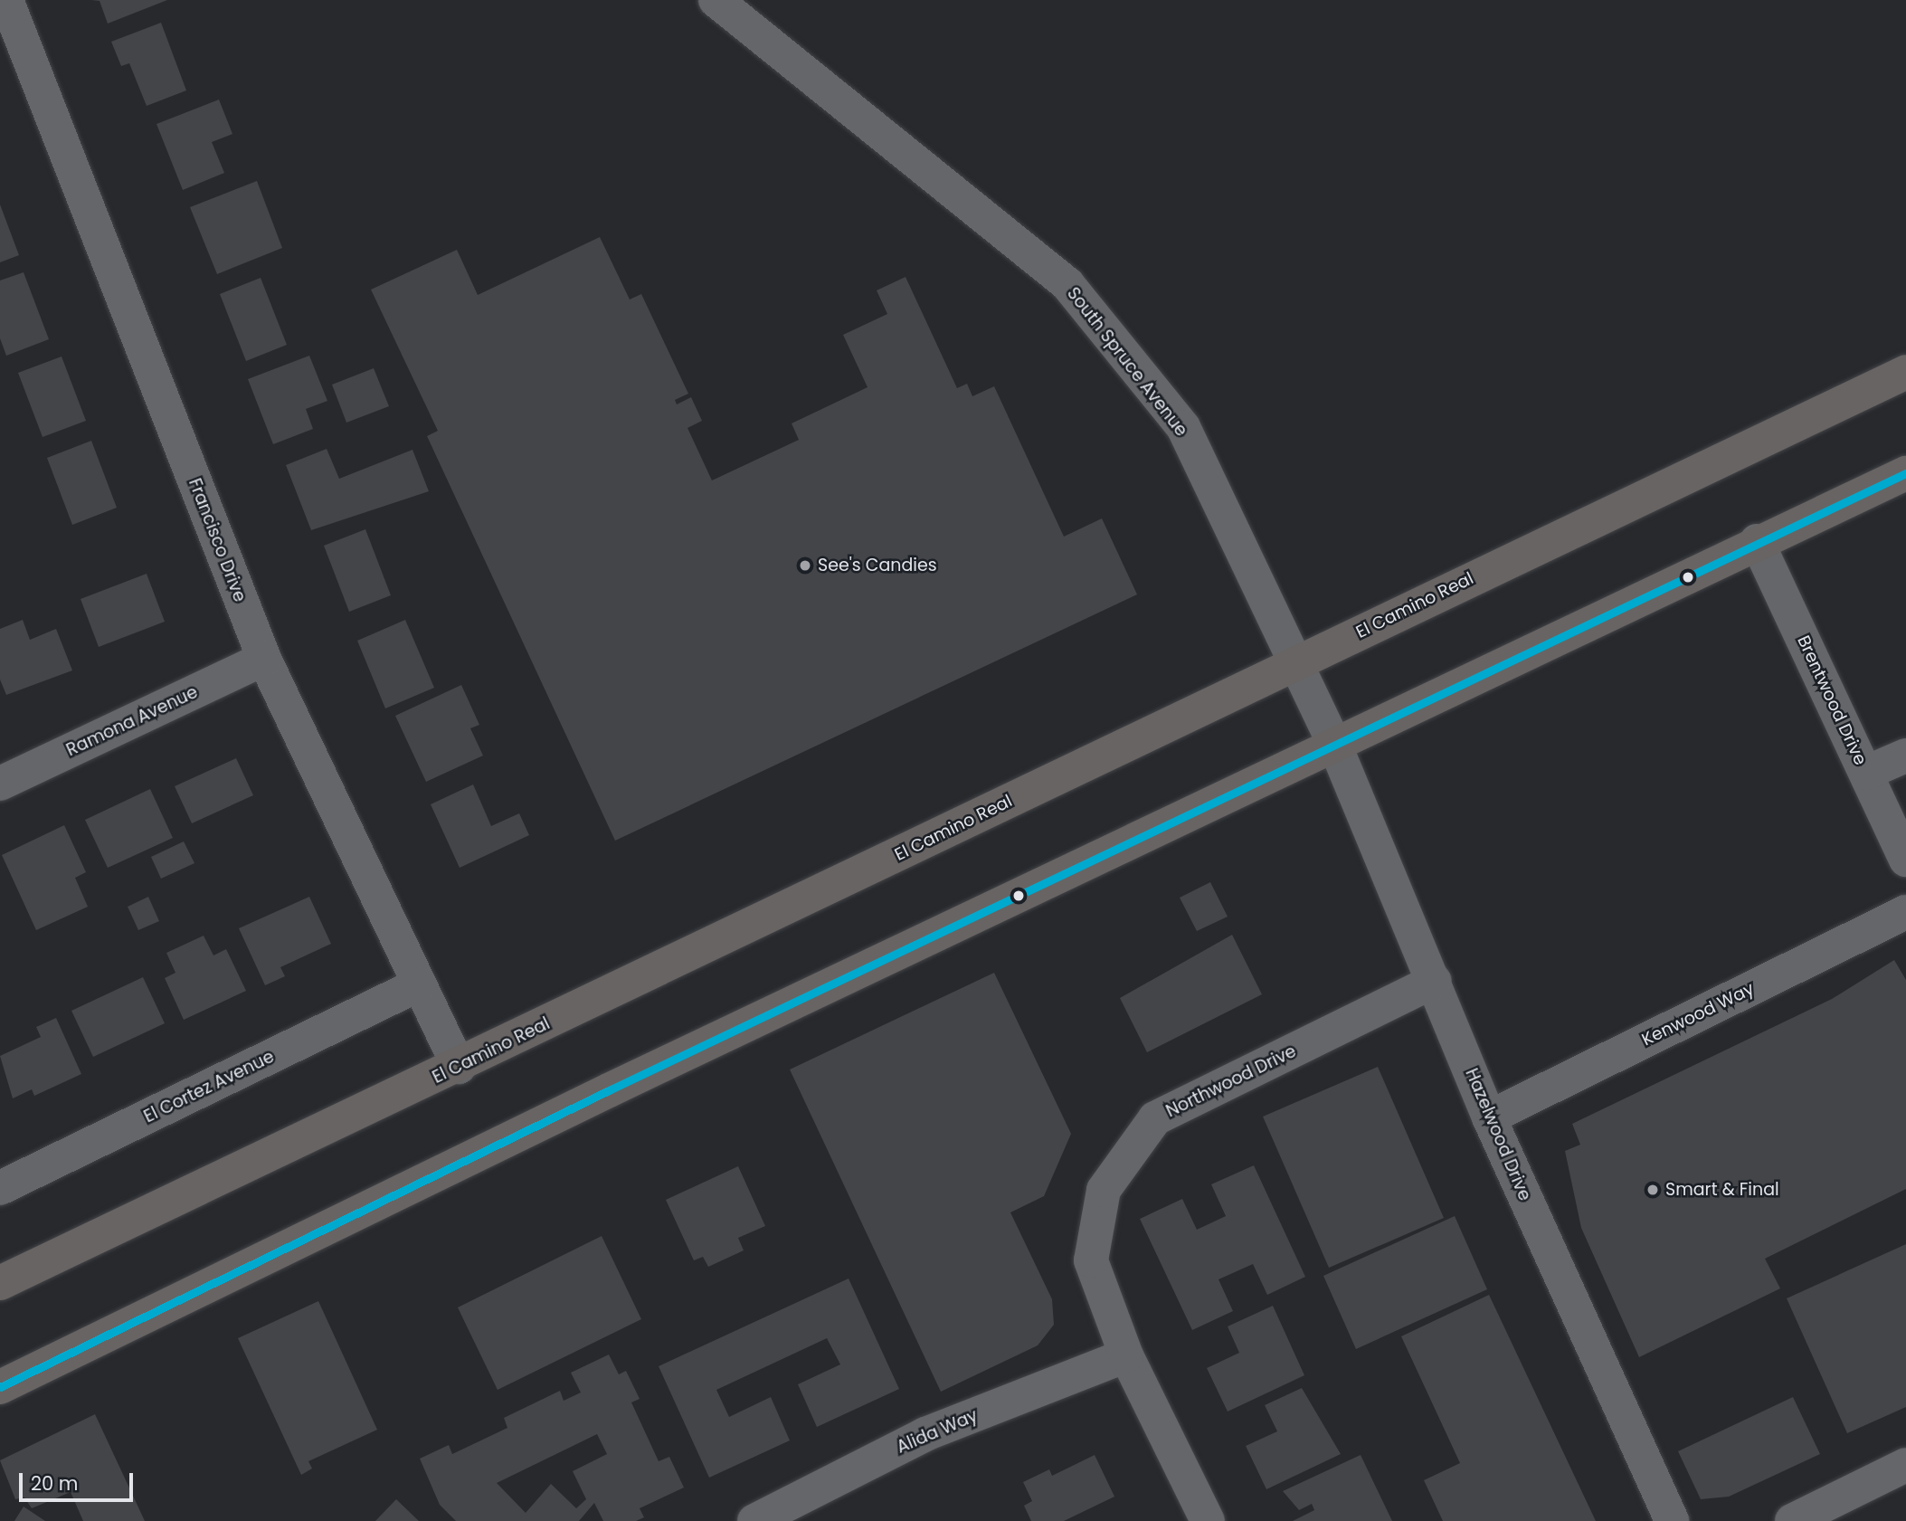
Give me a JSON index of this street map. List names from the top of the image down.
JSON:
{
  "streets": {
    "main road": ["El Camino Real"],
    "street": [
      "South Spruce Avenue",
      "Francisco Drive",
      "Brentwood Drive",
      "Ramona Avenue",
      "Kenwood Way",
      "Northwood Drive",
      "El Cortez Avenue",
      "Hazelwood Drive",
      "Alida Way"
    ]
  },
  "crossings": [
    ["South Spruce Avenue", "El Camino Real"],
    ["South Spruce Avenue", "Hazelwood Drive"],
    ["Francisco Drive", "El Camino Real"],
    ["Francisco Drive", "Ramona Avenue"],
    ["Francisco Drive", "El Cortez Avenue"],
    ["Kenwood Way", "Hazelwood Drive"],
    ["Northwood Drive", "Hazelwood Drive"],
    ["Northwood Drive", "Alida Way"]
  ],
  "places": ["See's Candies", "Smart & Final"],
  "scale_bar": "20 m"
}
